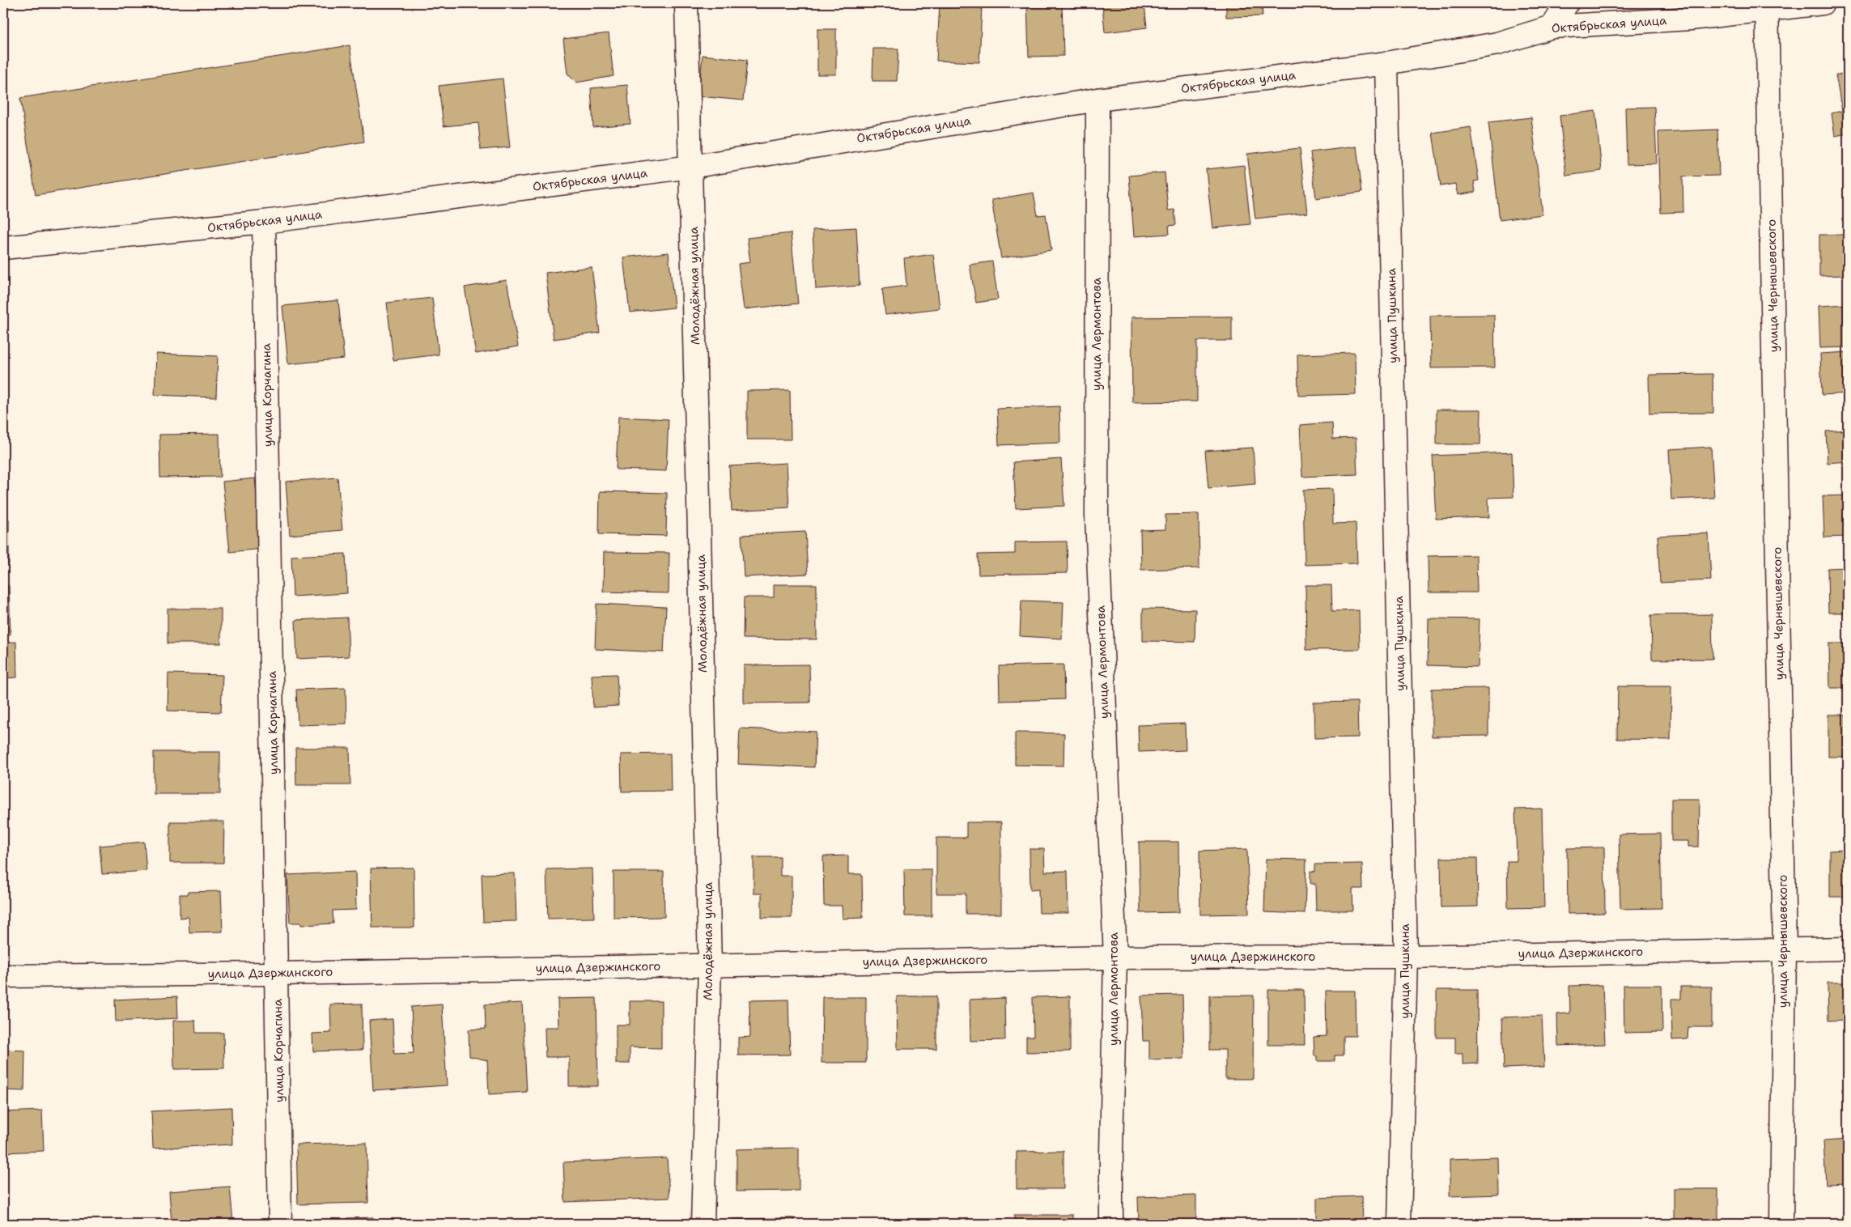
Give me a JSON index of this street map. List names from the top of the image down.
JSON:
{
  "streets": {
    "street": [
      "Октябрьская улица",
      "Молодёжная улица",
      "улица Чернышевского",
      "улица Пушкина",
      "улица Лермонтова",
      "улица Корчагина",
      "улица Дзержинского"
    ]
  },
  "crossings": [
    ["Октябрьская улица", "Молодёжная улица"],
    ["Октябрьская улица", "улица Чернышевского"],
    ["Октябрьская улица", "улица Пушкина"],
    ["Октябрьская улица", "улица Лермонтова"],
    ["Октябрьская улица", "улица Корчагина"],
    ["Молодёжная улица", "улица Дзержинского"],
    ["улица Чернышевского", "улица Дзержинского"],
    ["улица Пушкина", "улица Дзержинского"],
    ["улица Лермонтова", "улица Дзержинского"],
    ["улица Корчагина", "улица Дзержинского"]
  ]
}
